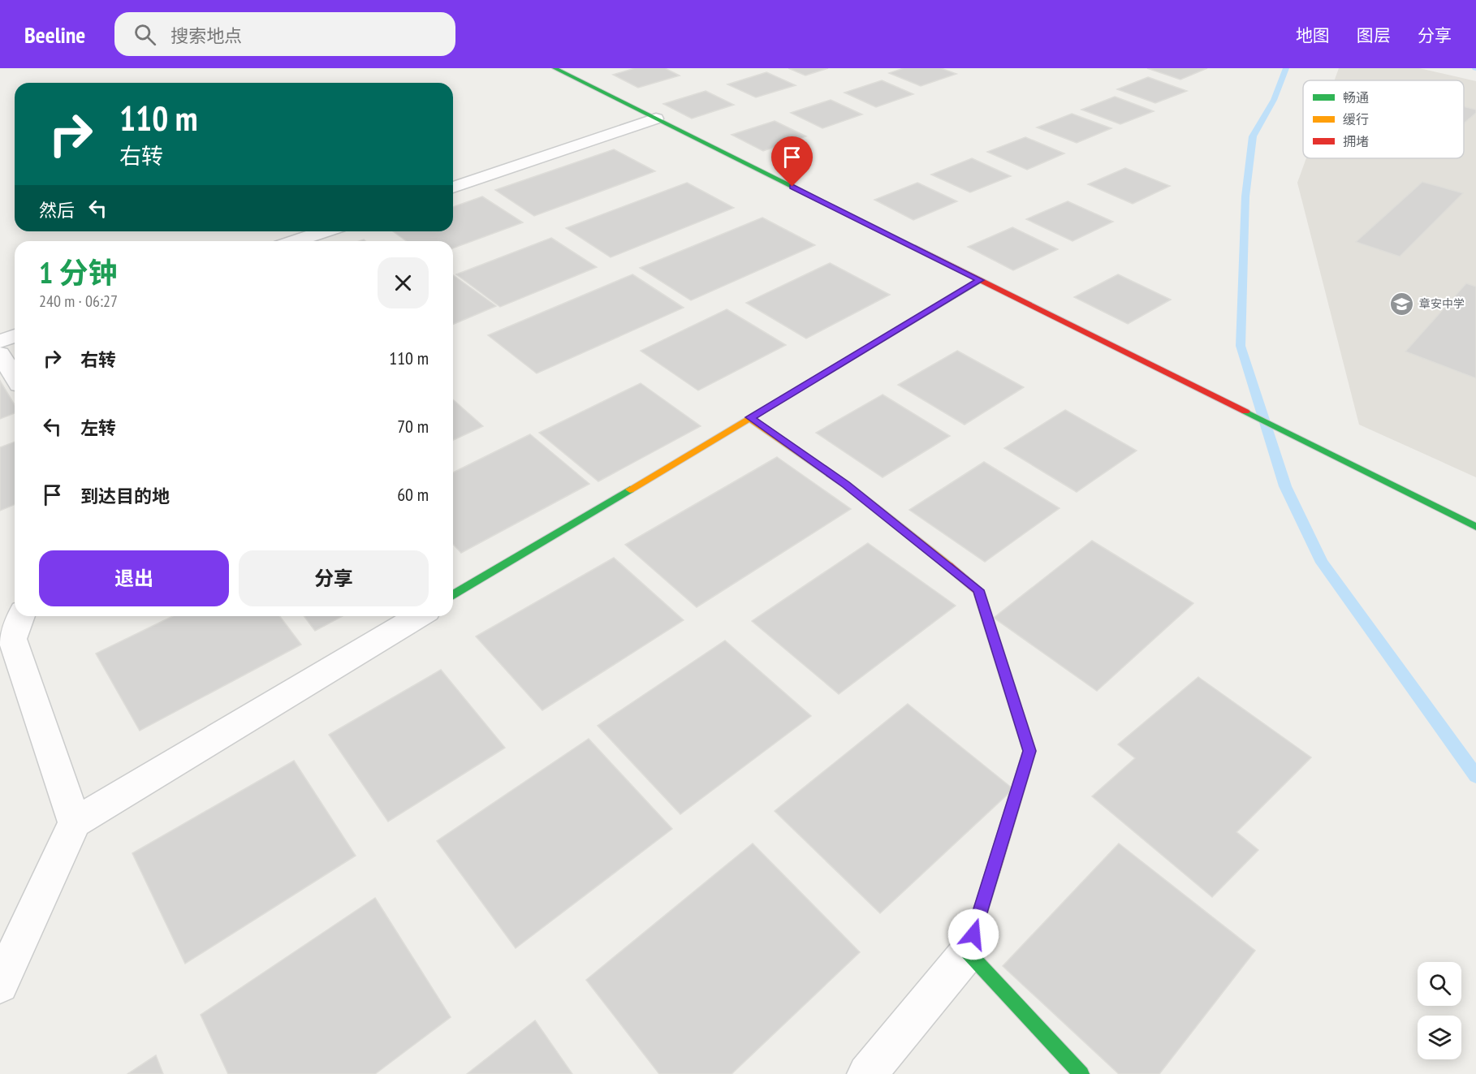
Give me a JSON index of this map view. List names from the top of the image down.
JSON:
{
  "places": {
    "school or university": ["章安中学"]
  },
  "legend": ["畅通", "缓行", "拥堵"],
  "page": {
    "header": "Beeline",
    "search": "搜索地点",
    "nav": ["地图", "图层", "分享"],
    "turn": ["110 m", "右转"],
    "then": "然后",
    "heading": ["1 分钟", "240 m · 06:27"],
    "list": [
      {
        "name": "右转",
        "value": "110 m"
      },
      {
        "name": "左转",
        "value": "70 m"
      },
      {
        "name": "到达目的地",
        "value": "60 m"
      }
    ],
    "buttons": ["退出", "分享"]
  }
}
